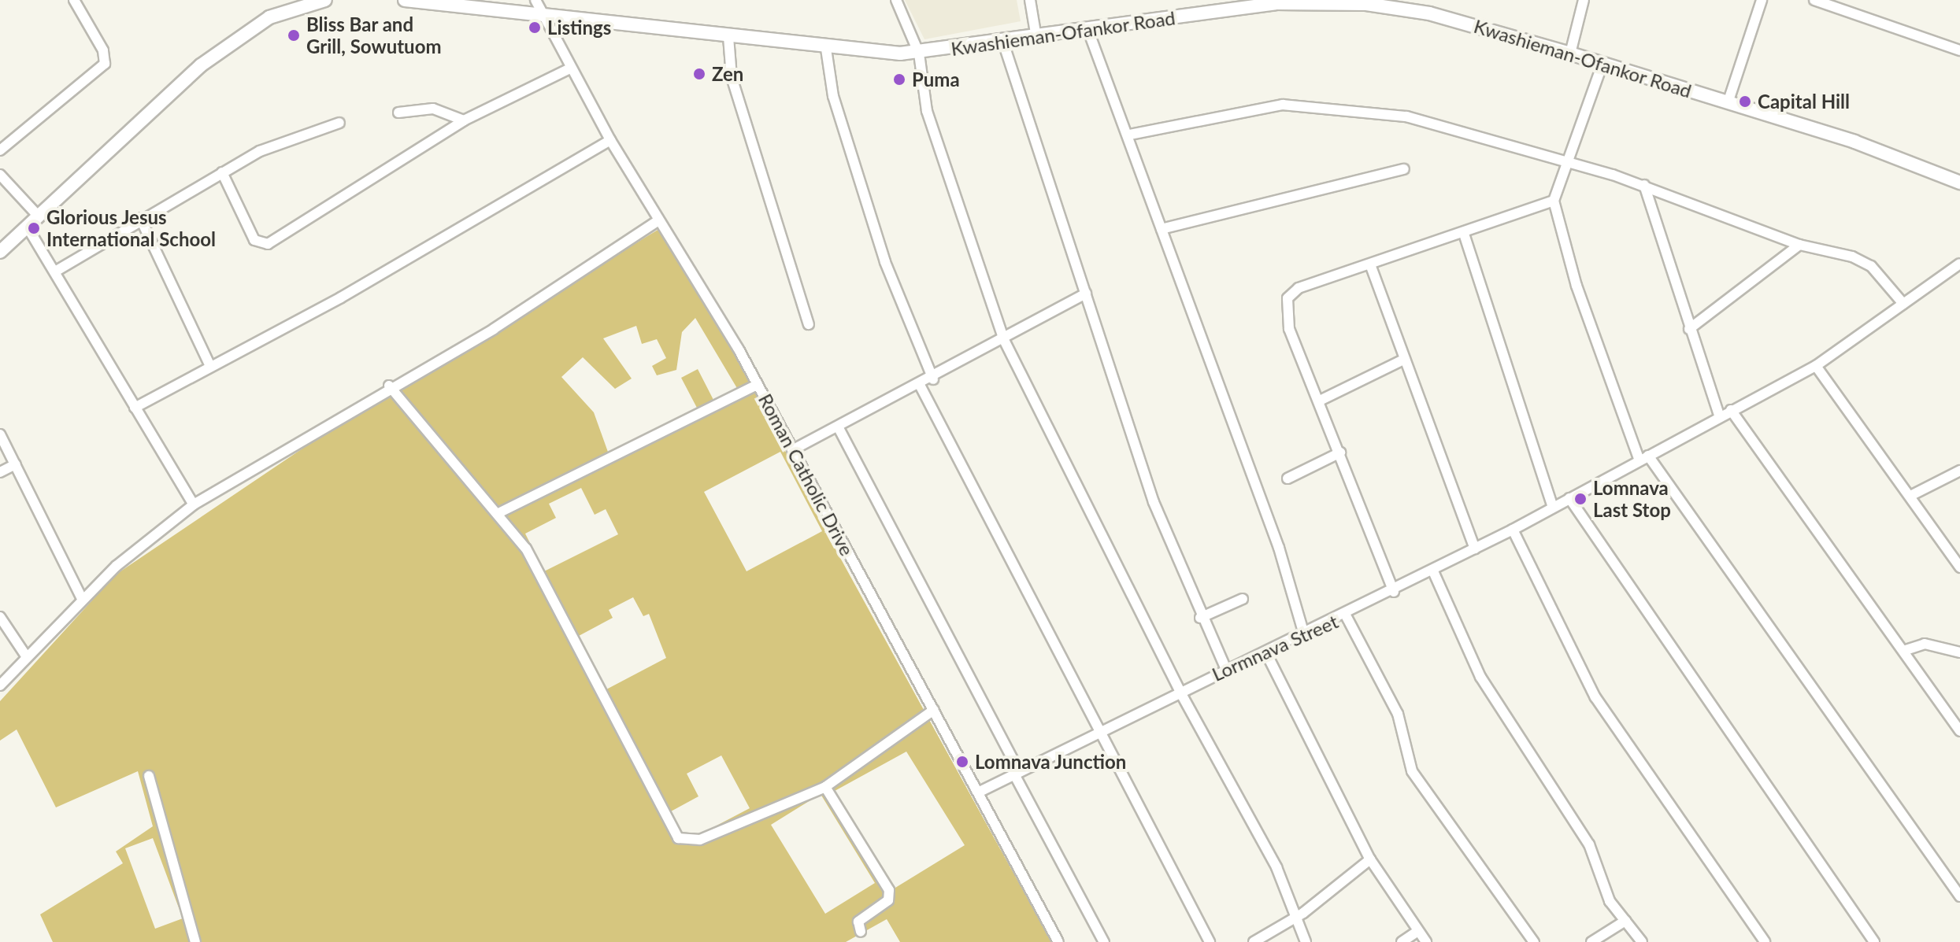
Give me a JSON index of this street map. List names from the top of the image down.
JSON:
{
  "streets": {
    "main road": ["Kwashieman-Ofankor Road"],
    "street": ["Roman Catholic Drive", "Lormnava Street"]
  },
  "crossings": [
    ["Kwashieman-Ofankor Road", "Roman Catholic Drive"],
    ["Roman Catholic Drive", "Lormnava Street"]
  ],
  "places": [
    "Listings",
    "Bliss Bar and Grill, Sowutuom",
    "Zen",
    "Puma",
    "Capital Hill",
    "Glorious Jesus International School",
    "Lomnava Last Stop",
    "Lomnava Junction"
  ]
}
